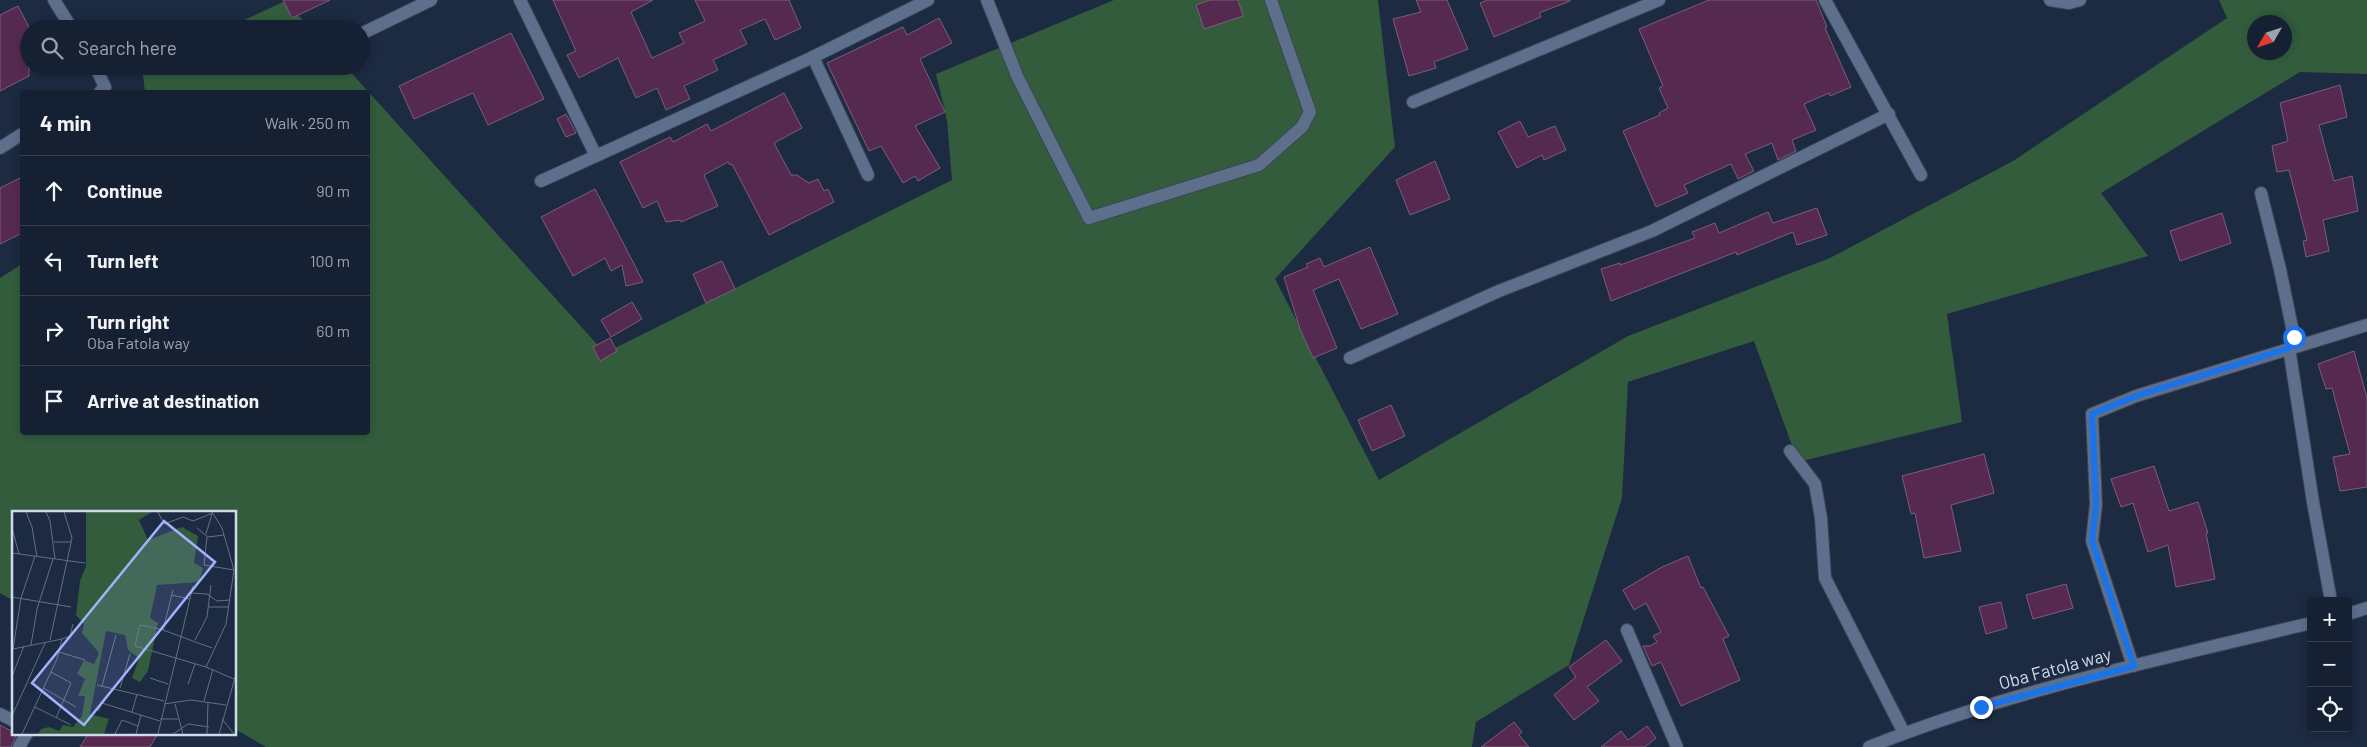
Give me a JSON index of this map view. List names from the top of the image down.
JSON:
{
  "streets": {
    "street": ["Oba Fatola way"]
  },
  "north": "bottom left",
  "page": {
    "search": "Search here",
    "heading": ["4 min", "Walk · 250 m"],
    "list": [
      ["Continue", "90 m"],
      ["Turn left", "100 m"],
      ["Turn right", "Oba Fatola way", "60 m"],
      "Arrive at destination"
    ],
    "map_buttons": ["+", "−"]
  }
}
